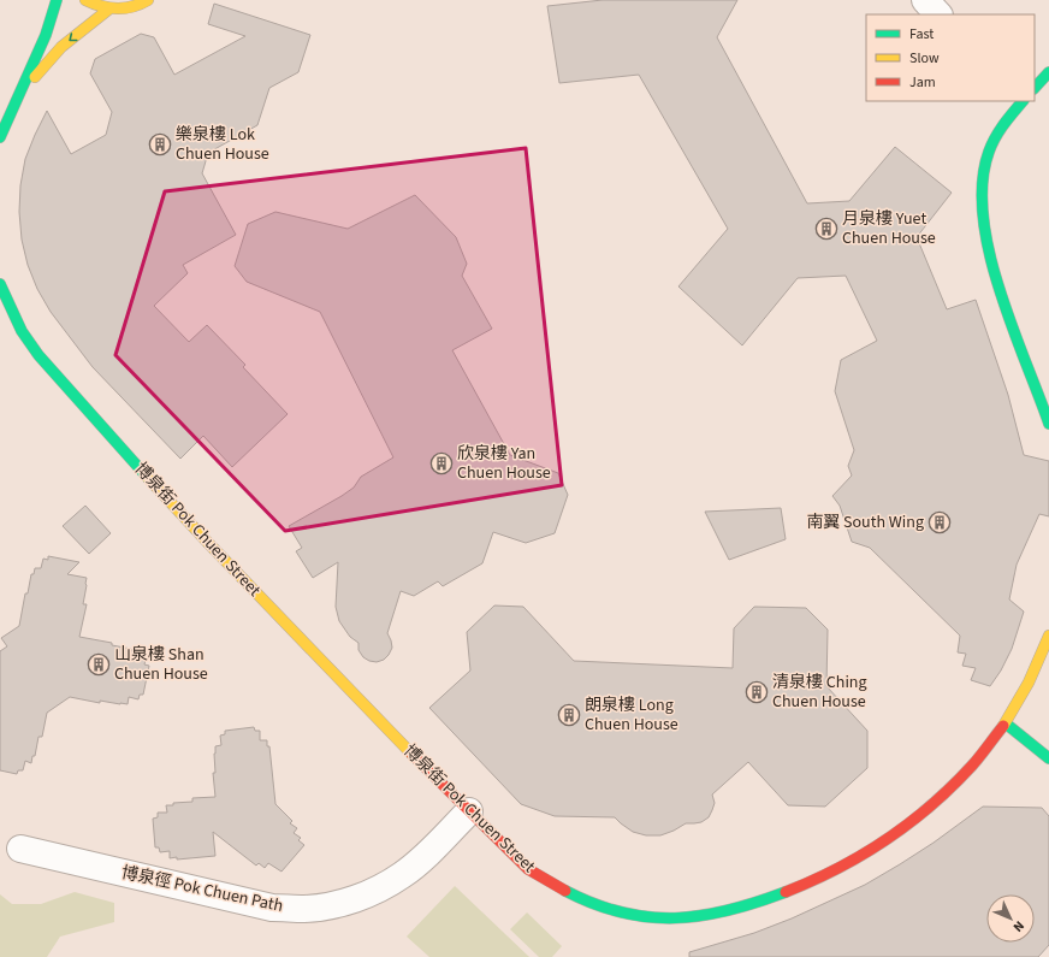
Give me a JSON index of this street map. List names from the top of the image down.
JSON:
{
  "streets": {
    "street": ["博泉街 Pok Chuen Street", "博泉徑 Pok Chuen Path"]
  },
  "crossings": [
    ["博泉街 Pok Chuen Street", "博泉徑 Pok Chuen Path"]
  ],
  "places": {
    "building": [
      "樂泉樓 Lok Chuen House",
      "月泉樓 Yuet Chuen House",
      "欣泉樓 Yan Chuen House",
      "南翼 South Wing",
      "山泉樓 Shan Chuen House",
      "清泉樓 Ching Chuen House",
      "朗泉樓 Long Chuen House"
    ]
  },
  "legend": ["Fast", "Slow", "Jam"],
  "north": "bottom right"
}
